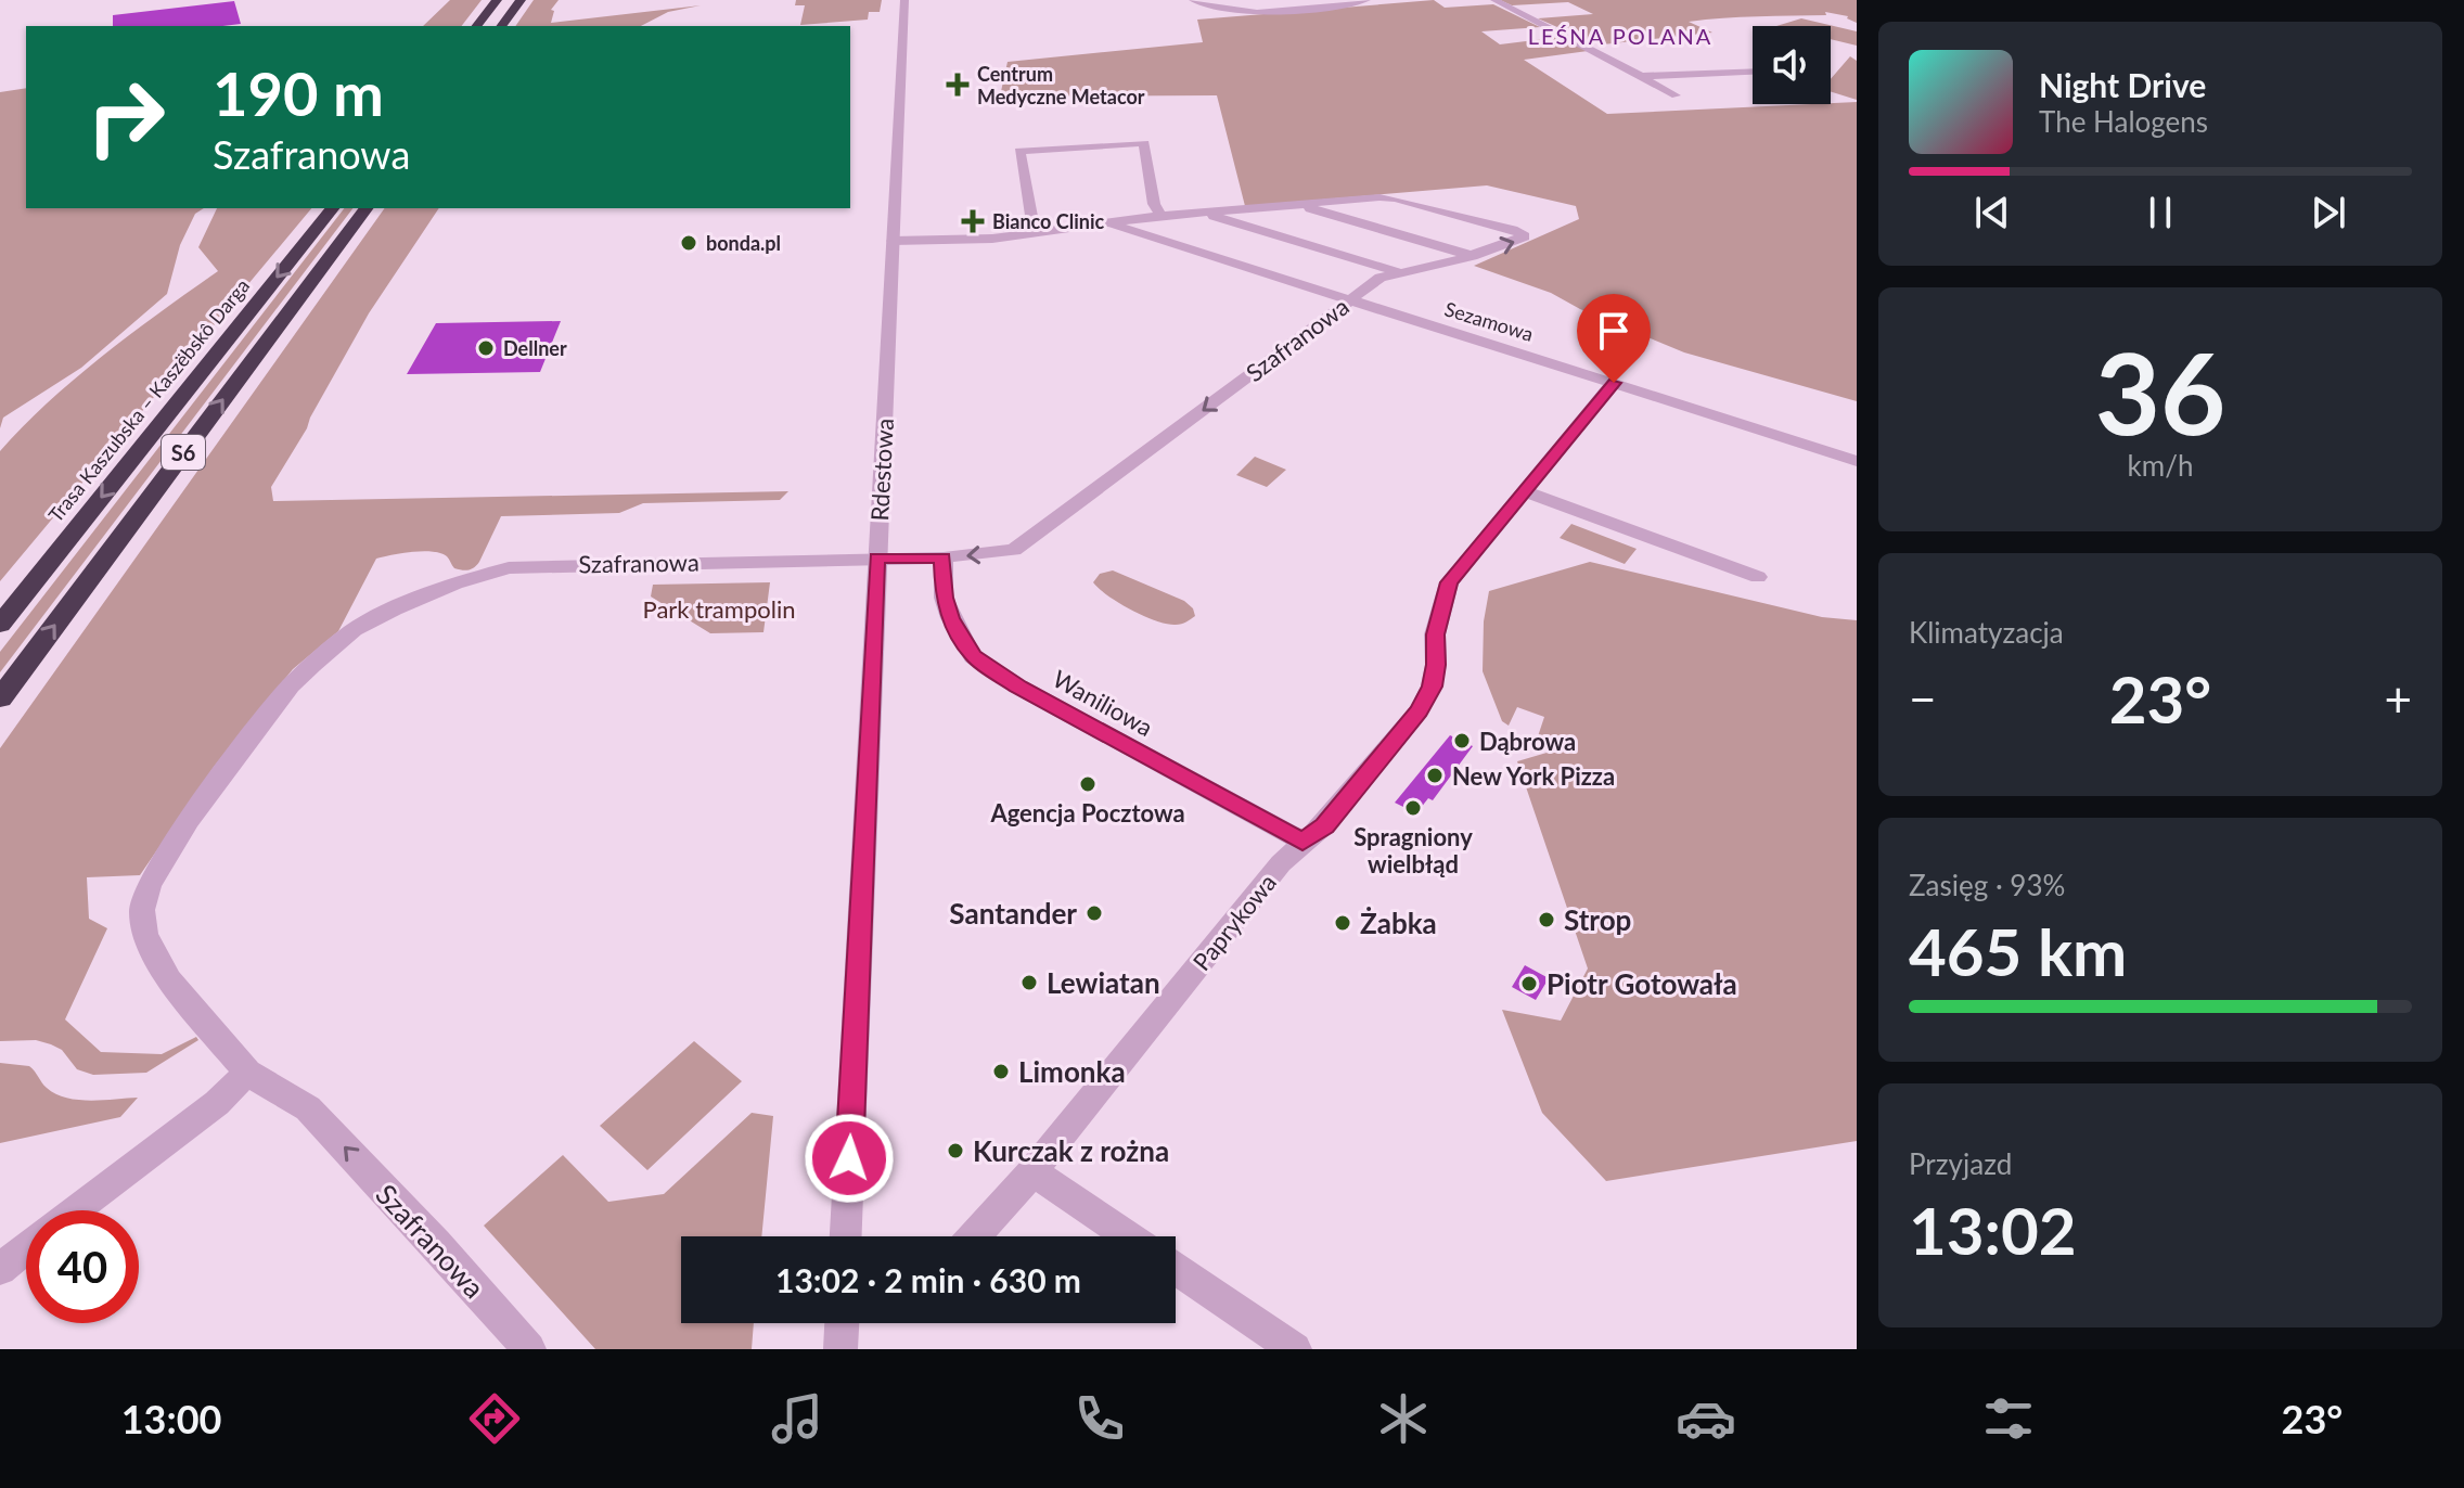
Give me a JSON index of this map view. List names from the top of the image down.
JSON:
{
  "streets": {
    "highway": ["Trasa Kaszubska – Kaszëbskô Darga", "S6"],
    "street": [
      "Sezamowa",
      "Szafranowa",
      "Rdestowa",
      "Waniliowa",
      "Paprykowa"
    ]
  },
  "crossings": [
    ["Sezamowa", "Szafranowa"],
    ["Sezamowa", "Paprykowa"],
    ["Szafranowa", "Rdestowa"],
    ["Szafranowa", "Waniliowa"],
    ["Waniliowa", "Paprykowa"]
  ],
  "districts": ["LEŚNA POLANA"],
  "parks": ["Park trampolin"],
  "places": {
    "health": ["Centrum Medyczne Metacor", "Bianco Clinic"],
    "other": [
      "bonda.pl",
      "Dellner",
      "Dąbrowa",
      "New York Pizza",
      "Agencja Pocztowa",
      "Spragniony wielbłąd",
      "Santander",
      "Strop",
      "Żabka",
      "Lewiatan",
      "Piotr Gotowała",
      "Limonka",
      "Kurczak z rożna"
    ]
  },
  "page": {
    "turn": ["190 m", "Szafranowa"],
    "song": ["Night Drive", "The Halogens"],
    "tile": [
      ["36", "km/h"],
      "Klimatyzacja",
      ["Zasięg · 93%", "465 km"],
      ["Przyjazd", "13:02"]
    ],
    "heat": ["−", "23°", "+"],
    "limit": "40",
    "trip": "13:02 · 2 min · 630 m",
    "tabs": ["13:00", "23°"]
  }
}
